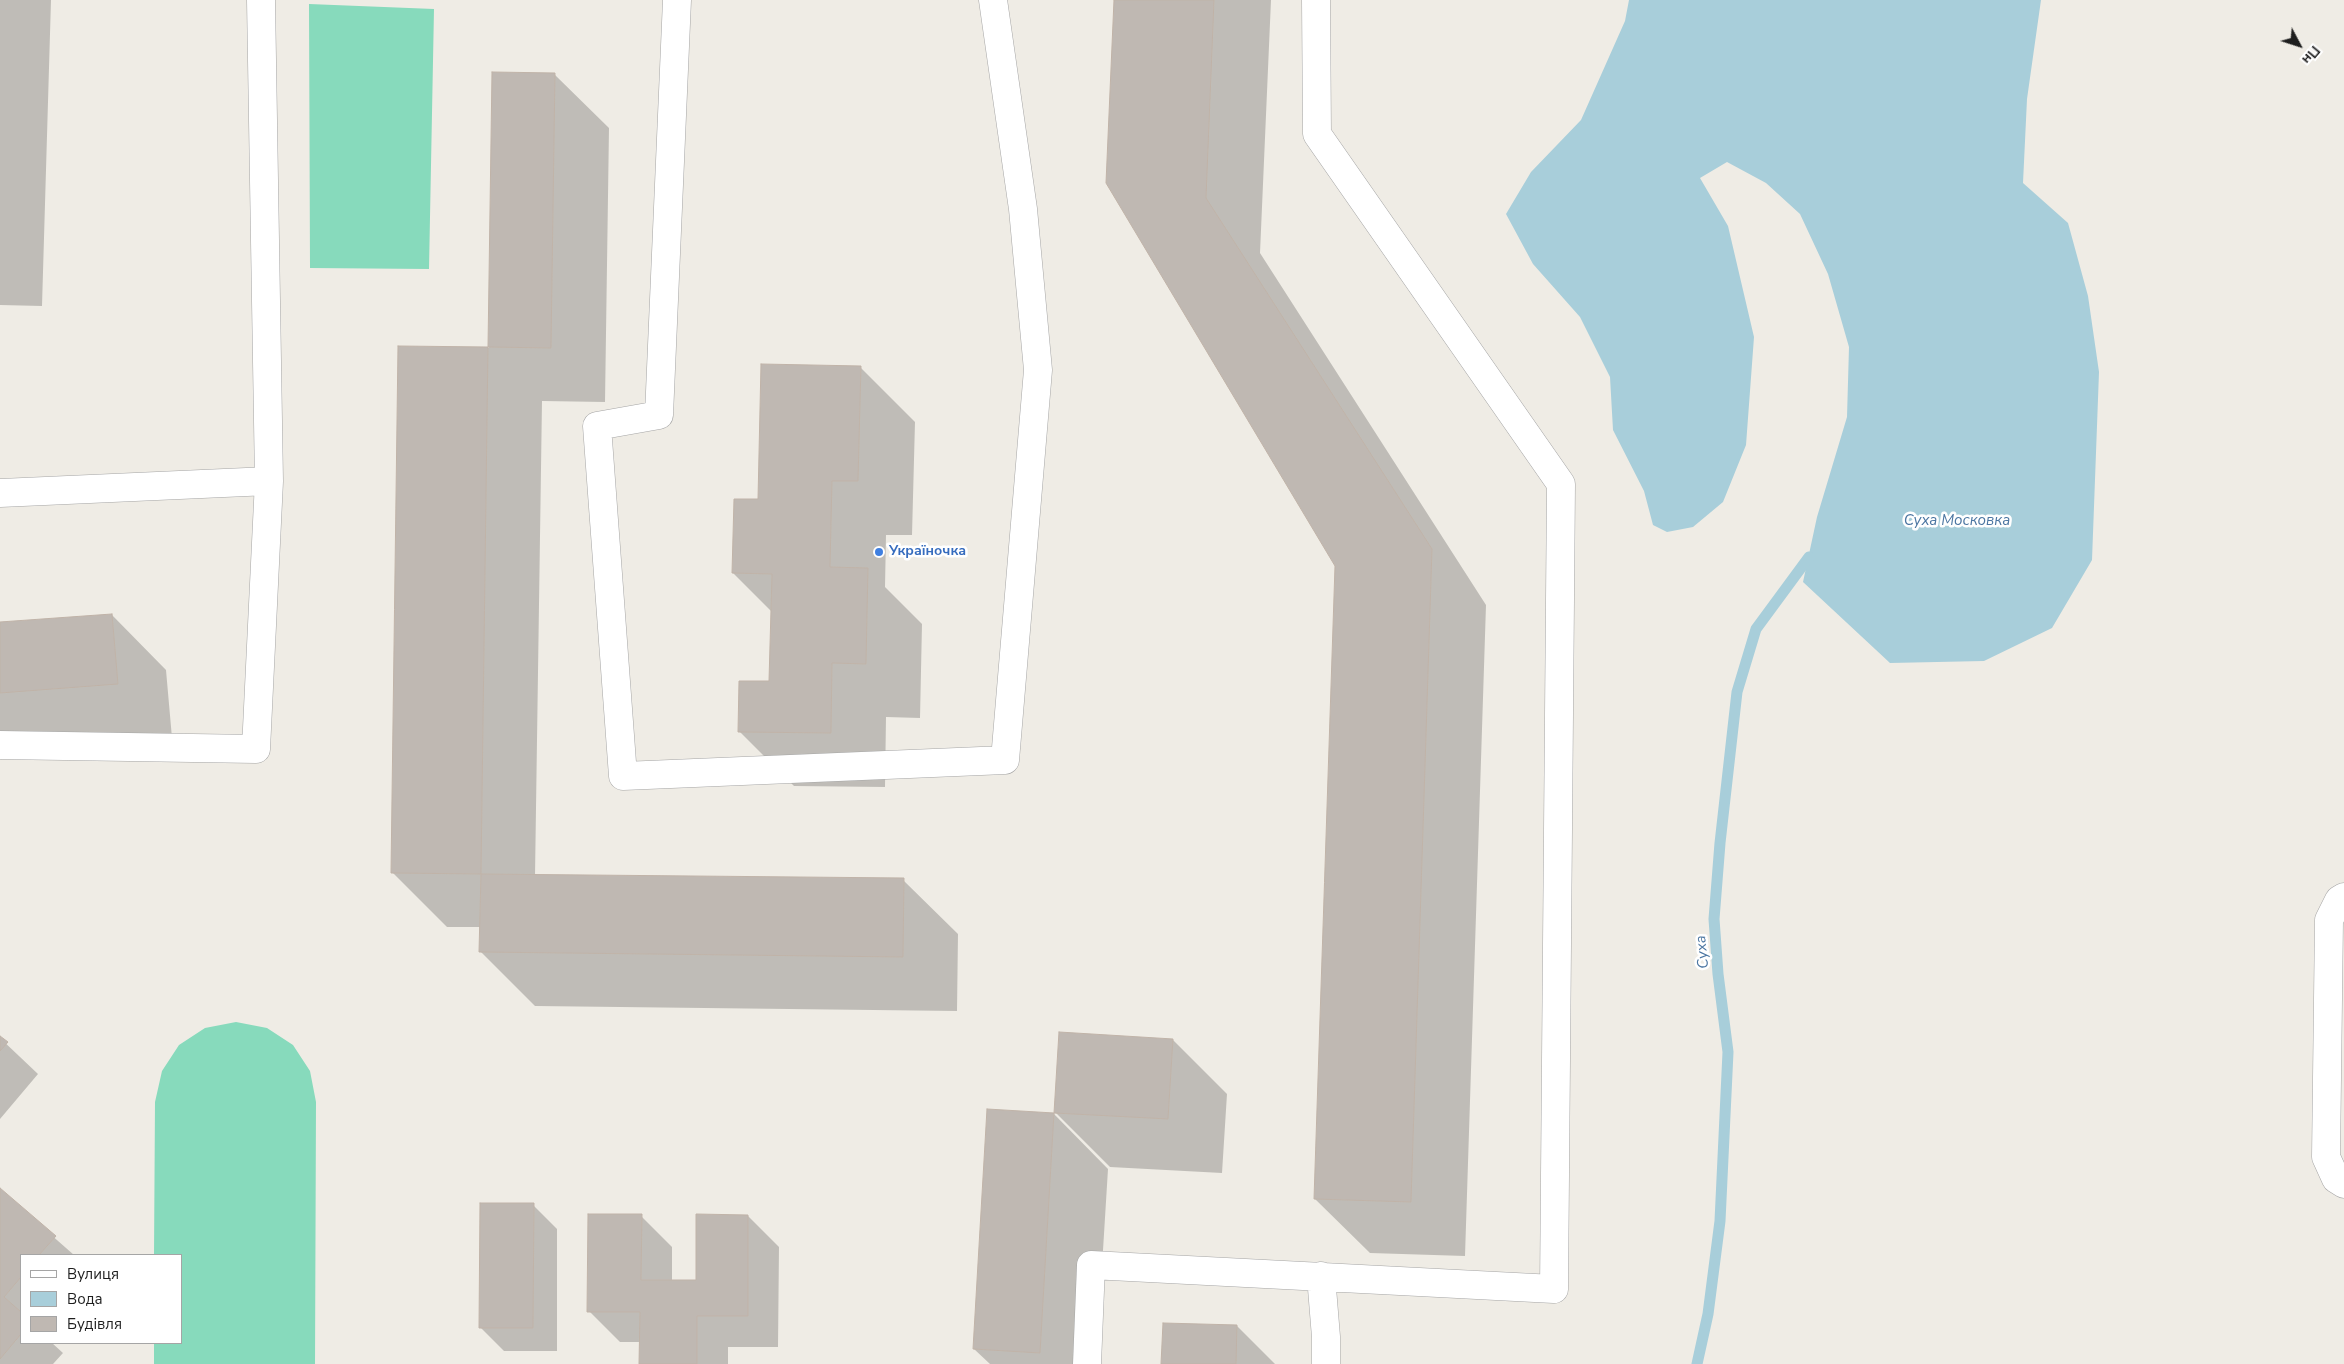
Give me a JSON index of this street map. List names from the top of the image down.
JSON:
{
  "water": ["Суха Московка", "Суха"],
  "places": ["Україночка"],
  "legend": ["Вулиця", "Вода", "Будівля"],
  "north": "bottom right"
}
